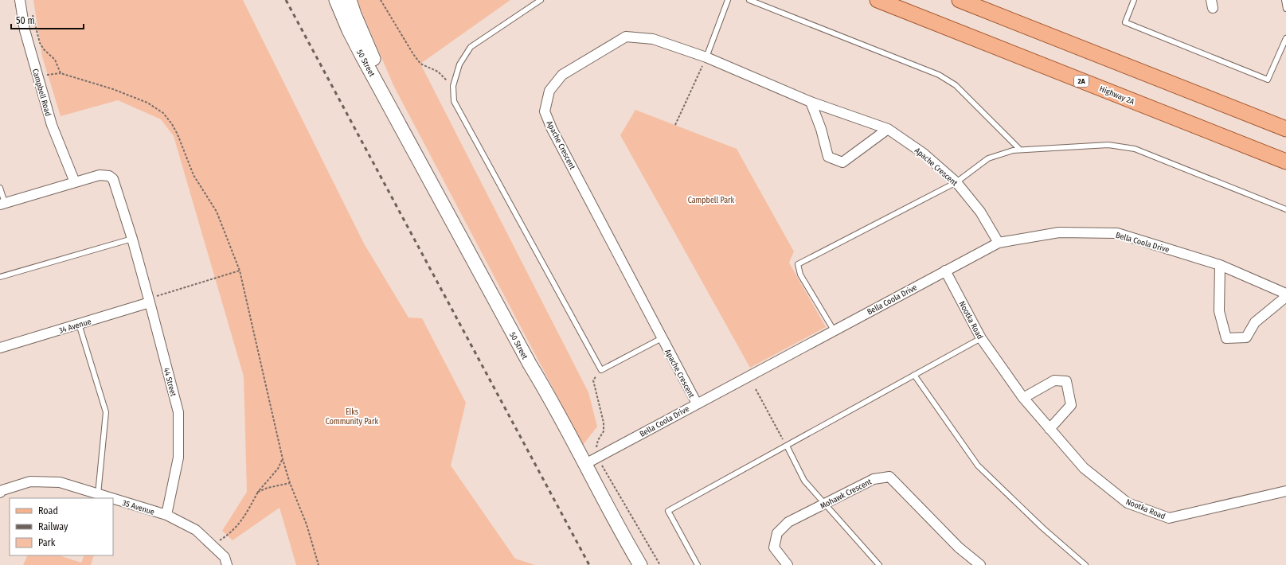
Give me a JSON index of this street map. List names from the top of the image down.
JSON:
{
  "streets": {
    "main road": ["50 Street", "2A", "Highway 2A"],
    "street": [
      "Campbell Road",
      "Apache Crescent",
      "Bella Coola Drive",
      "Nootka Road",
      "34 Avenue",
      "44 Street",
      "Mohawk Crescent",
      "35 Avenue"
    ]
  },
  "crossings": [
    ["50 Street", "Bella Coola Drive"],
    ["Campbell Road", "44 Street"],
    ["Apache Crescent", "Bella Coola Drive"],
    ["Bella Coola Drive", "Nootka Road"],
    ["34 Avenue", "44 Street"],
    ["44 Street", "35 Avenue"]
  ],
  "parks": ["Campbell Park", "Elks Community Park"],
  "legend": ["Road", "Railway", "Park"],
  "scale_bar": "50 m"
}
